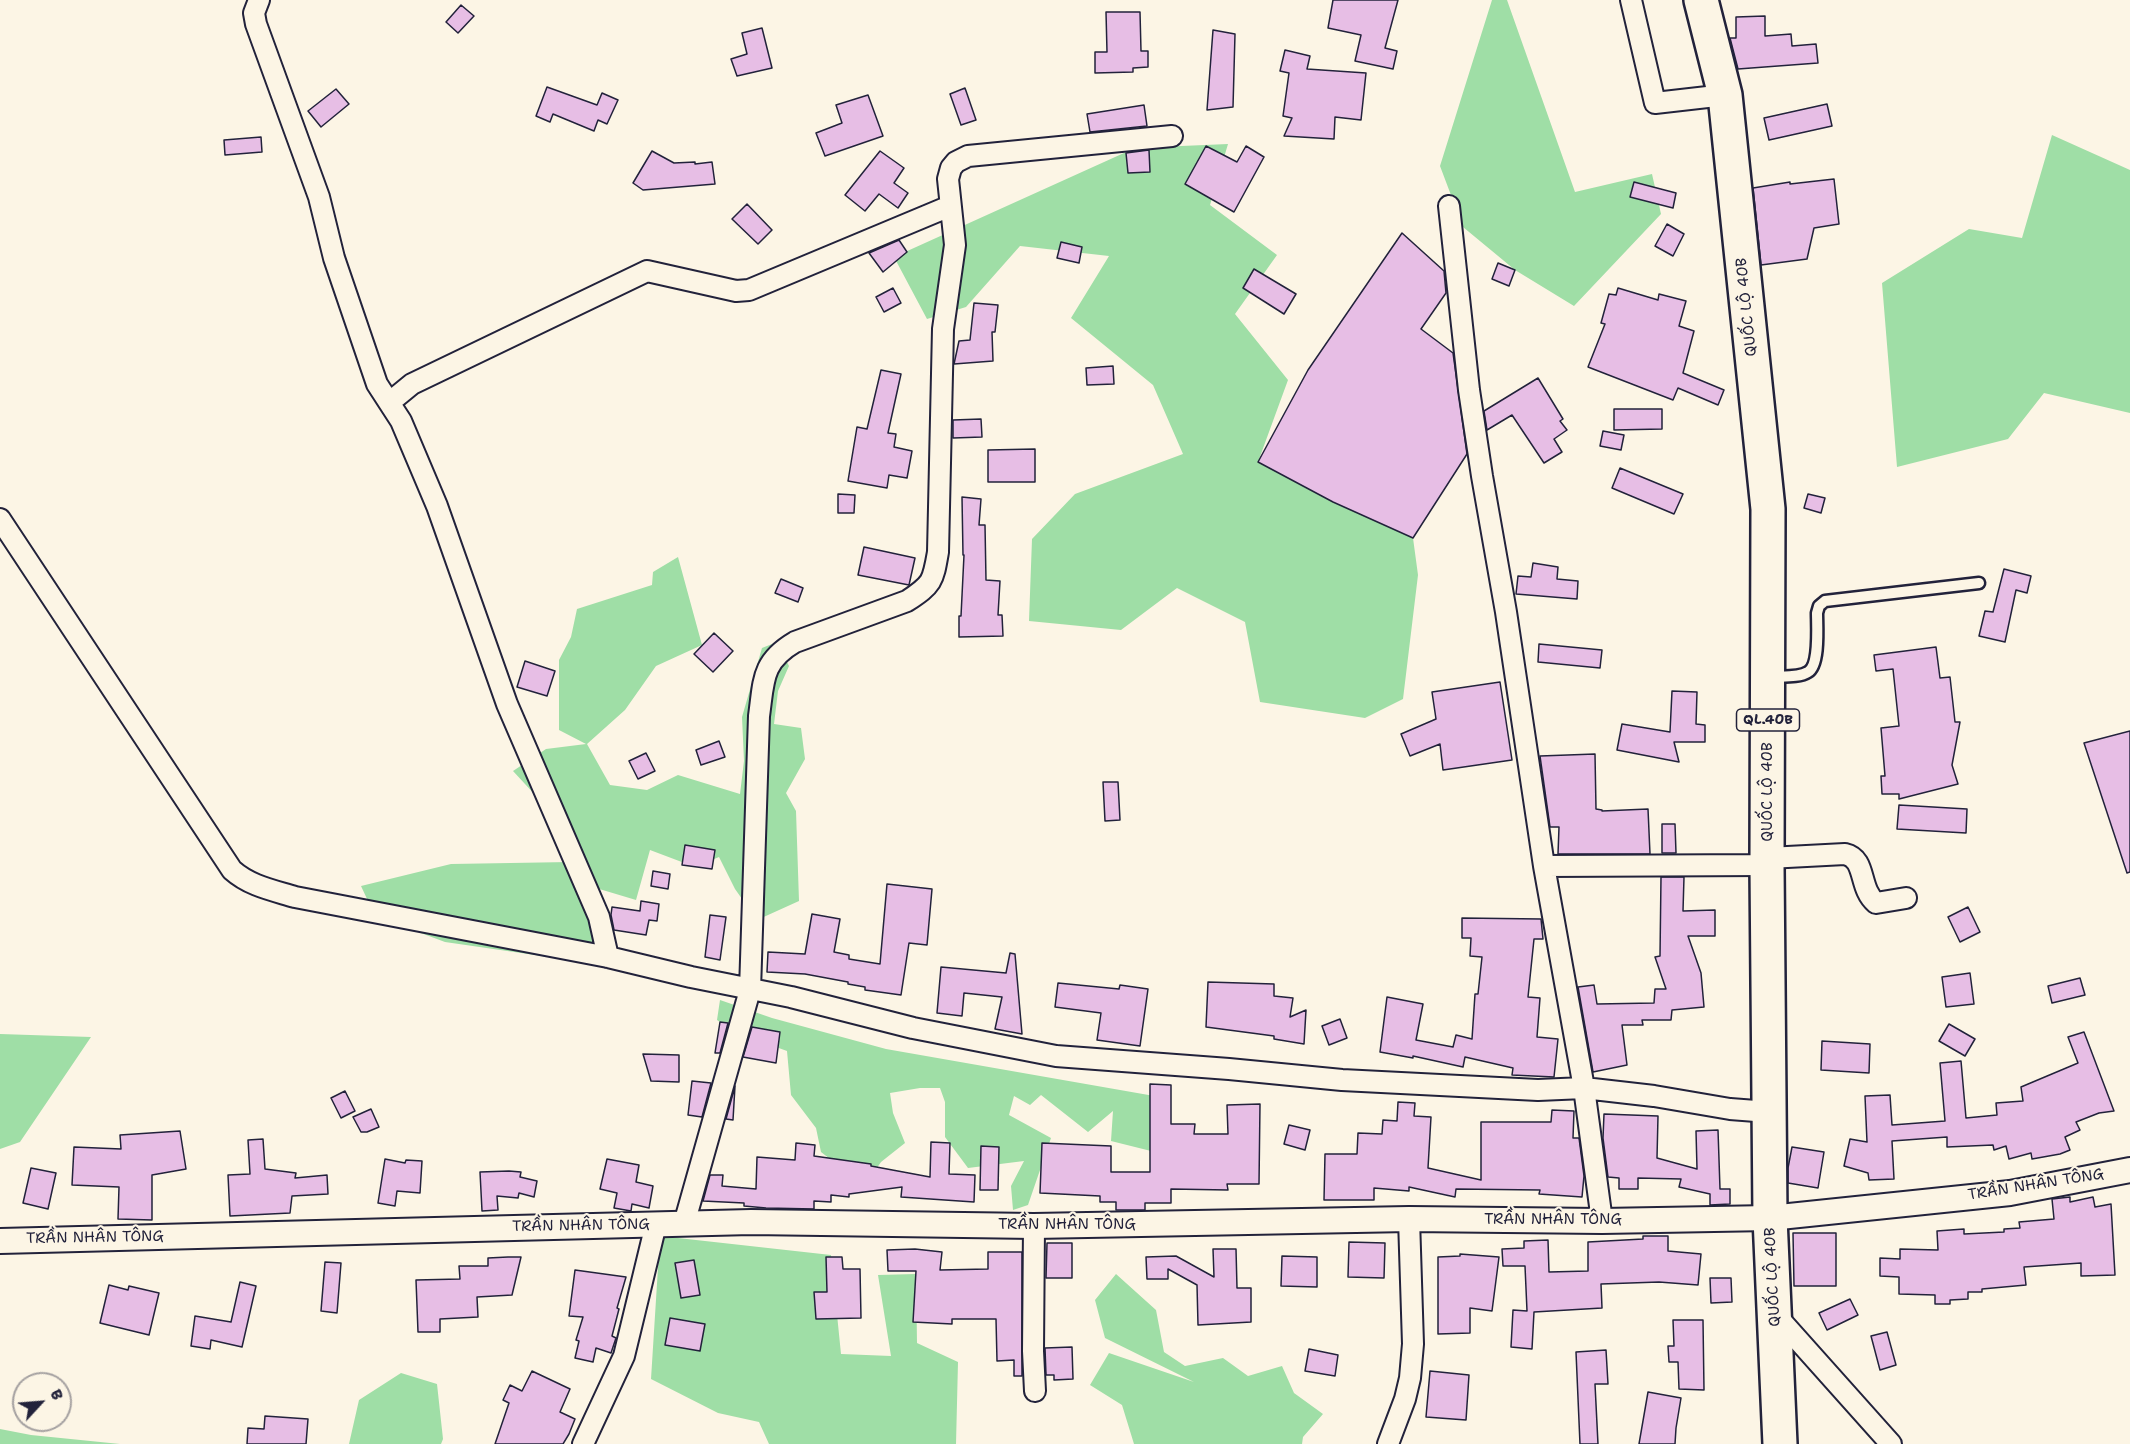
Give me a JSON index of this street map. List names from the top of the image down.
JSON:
{
  "streets": {
    "highway": ["QUỐC LỘ 40B", "QL.40B"],
    "street": ["TRẦN NHÂN TÔNG"]
  },
  "crossings": [
    ["QUỐC LỘ 40B", "TRẦN NHÂN TÔNG"]
  ],
  "north": "top right"
}
